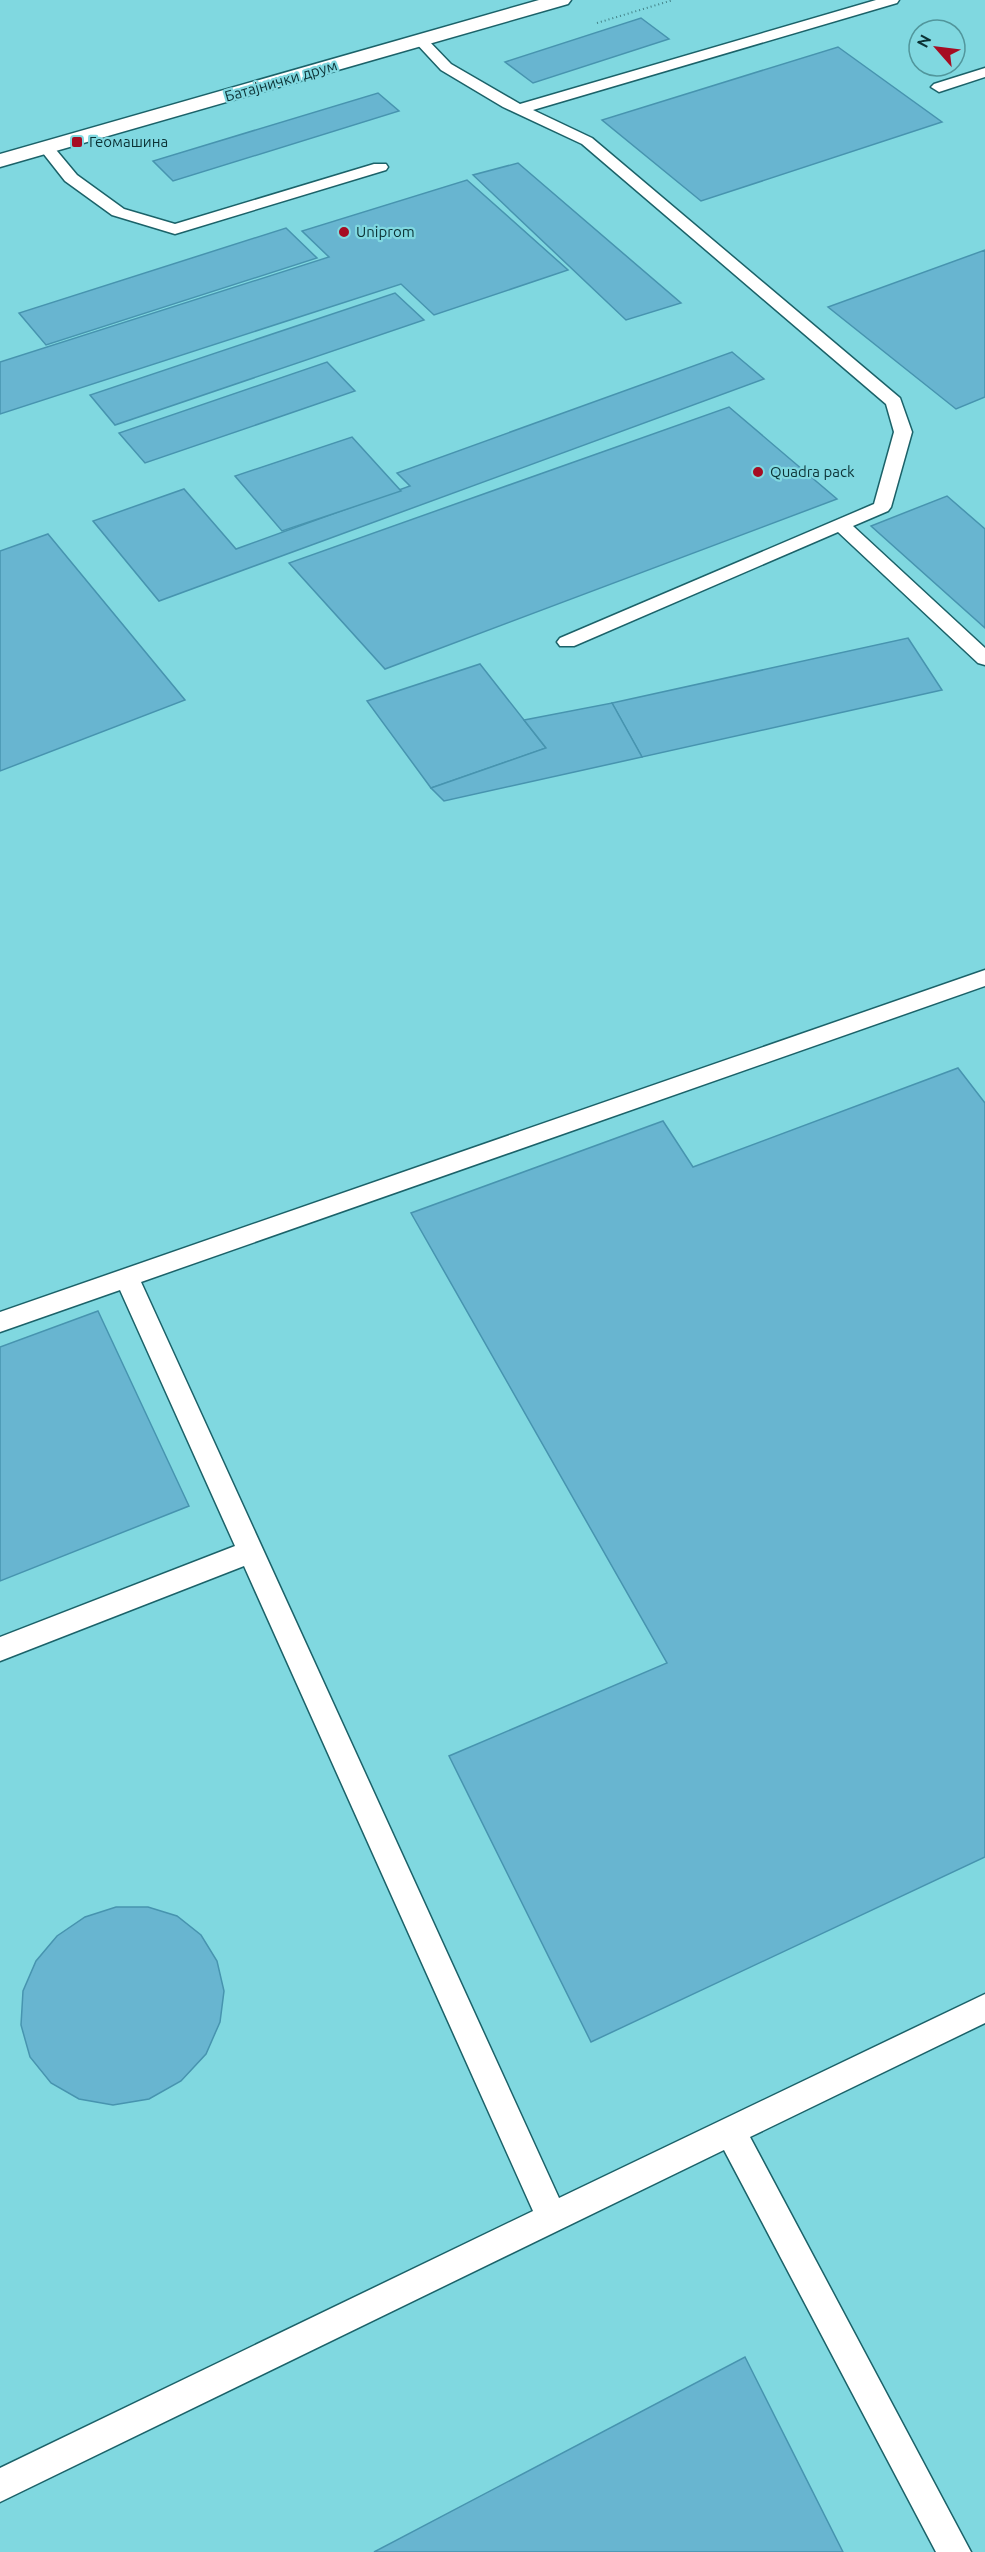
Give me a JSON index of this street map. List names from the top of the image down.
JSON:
{
  "streets": {
    "main road": ["Батајнички друм"]
  },
  "places": {
    "transit": ["Геомашина"],
    "other": ["Uniprom", "Quadra pack"]
  },
  "north": "top left"
}
